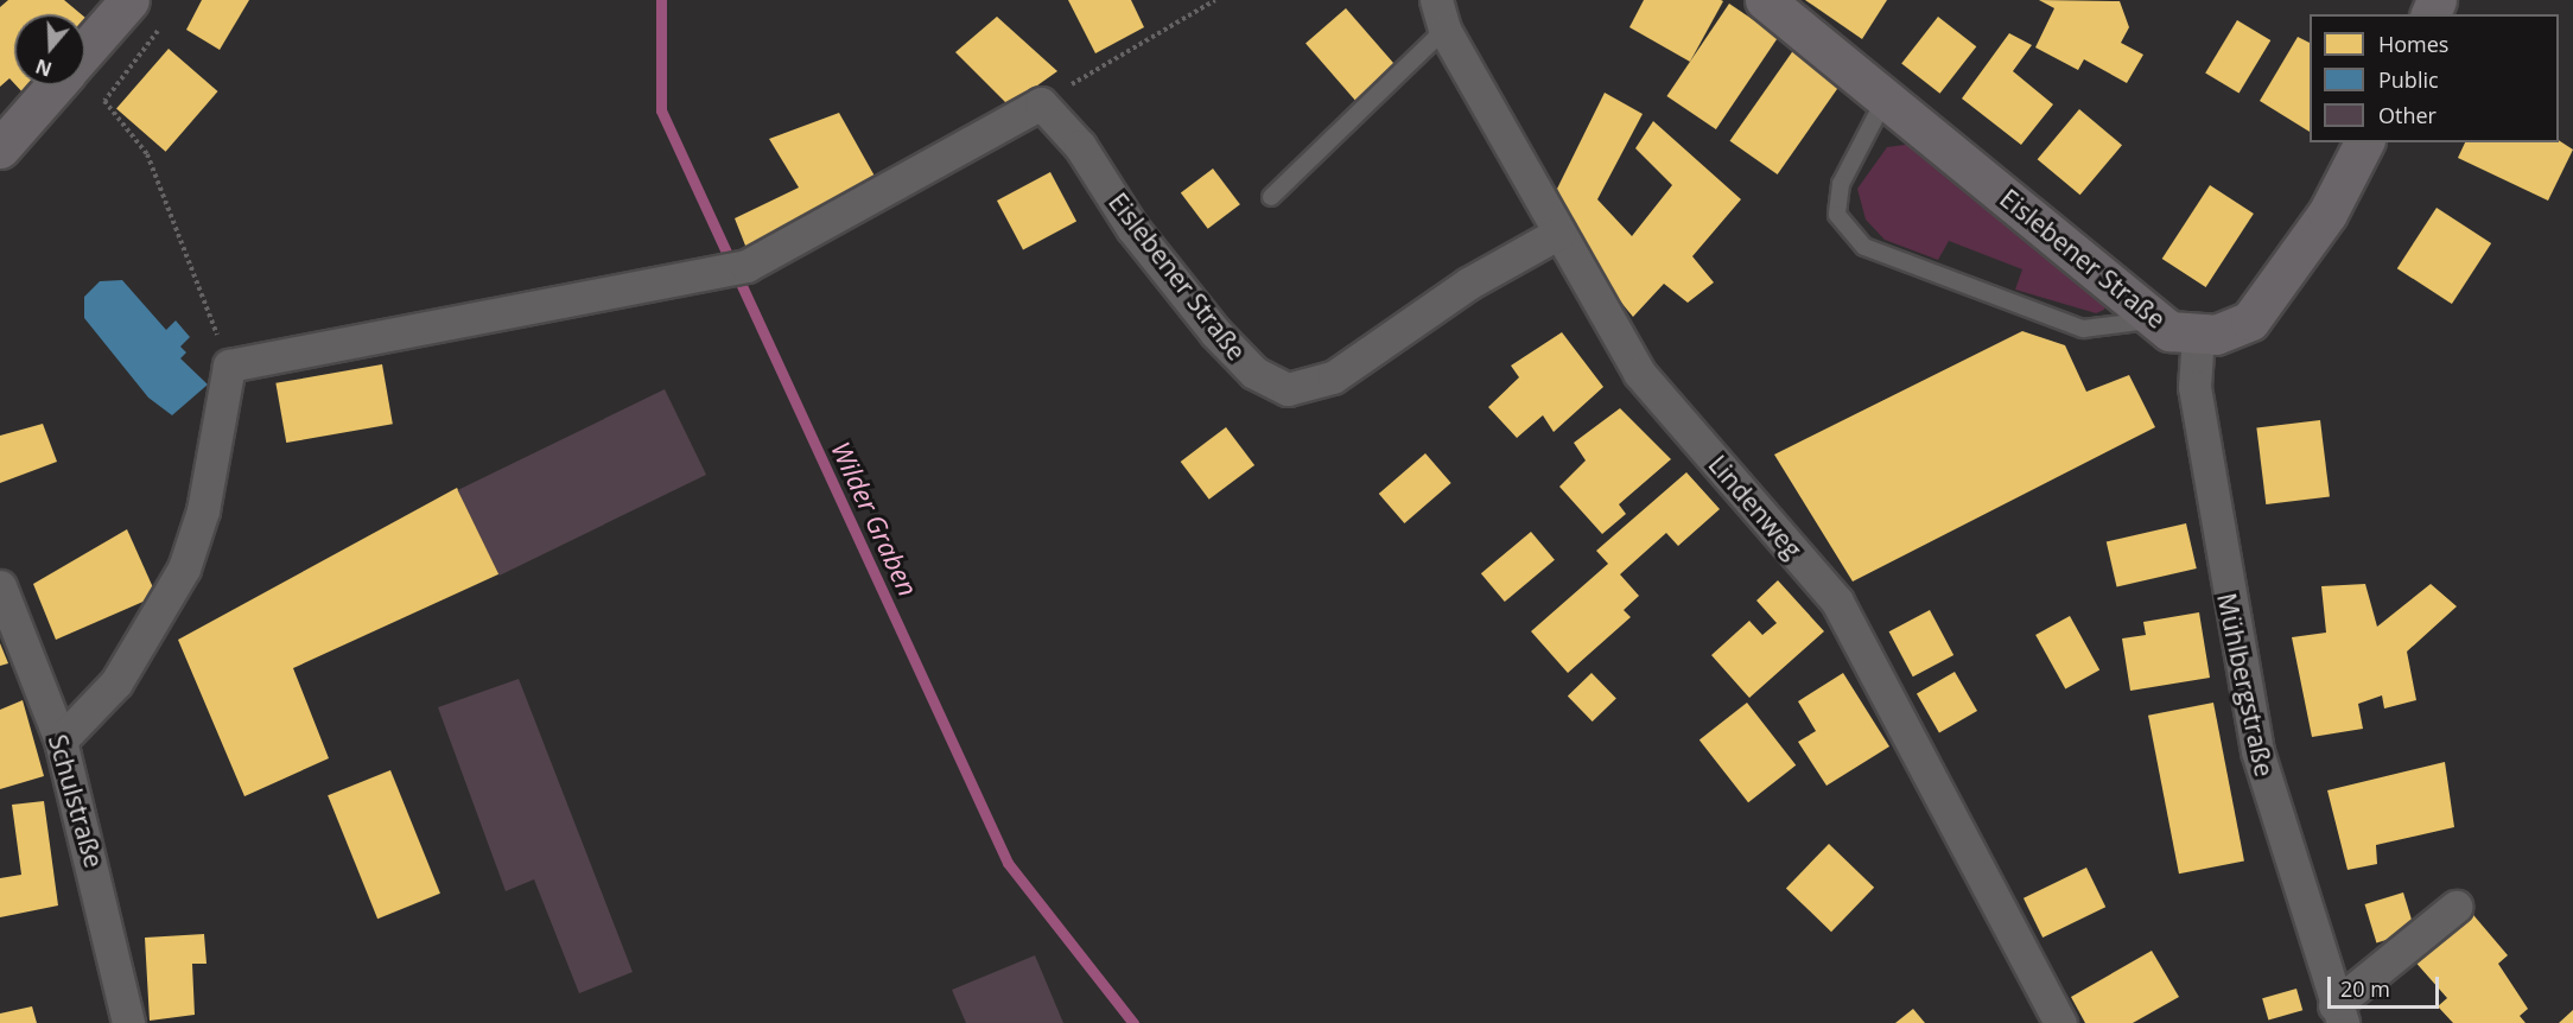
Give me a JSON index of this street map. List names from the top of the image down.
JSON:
{
  "streets": {
    "main road": ["Eislebener Straße"],
    "street": ["Lindenweg", "Mühlbergstraße", "Schulstraße"]
  },
  "crossings": [
    ["Eislebener Straße", "Lindenweg"],
    ["Eislebener Straße", "Mühlbergstraße"]
  ],
  "water": ["Wilder Graben"],
  "legend": ["Homes", "Public", "Other"],
  "scale_bar": "20 m",
  "north": "bottom"
}
